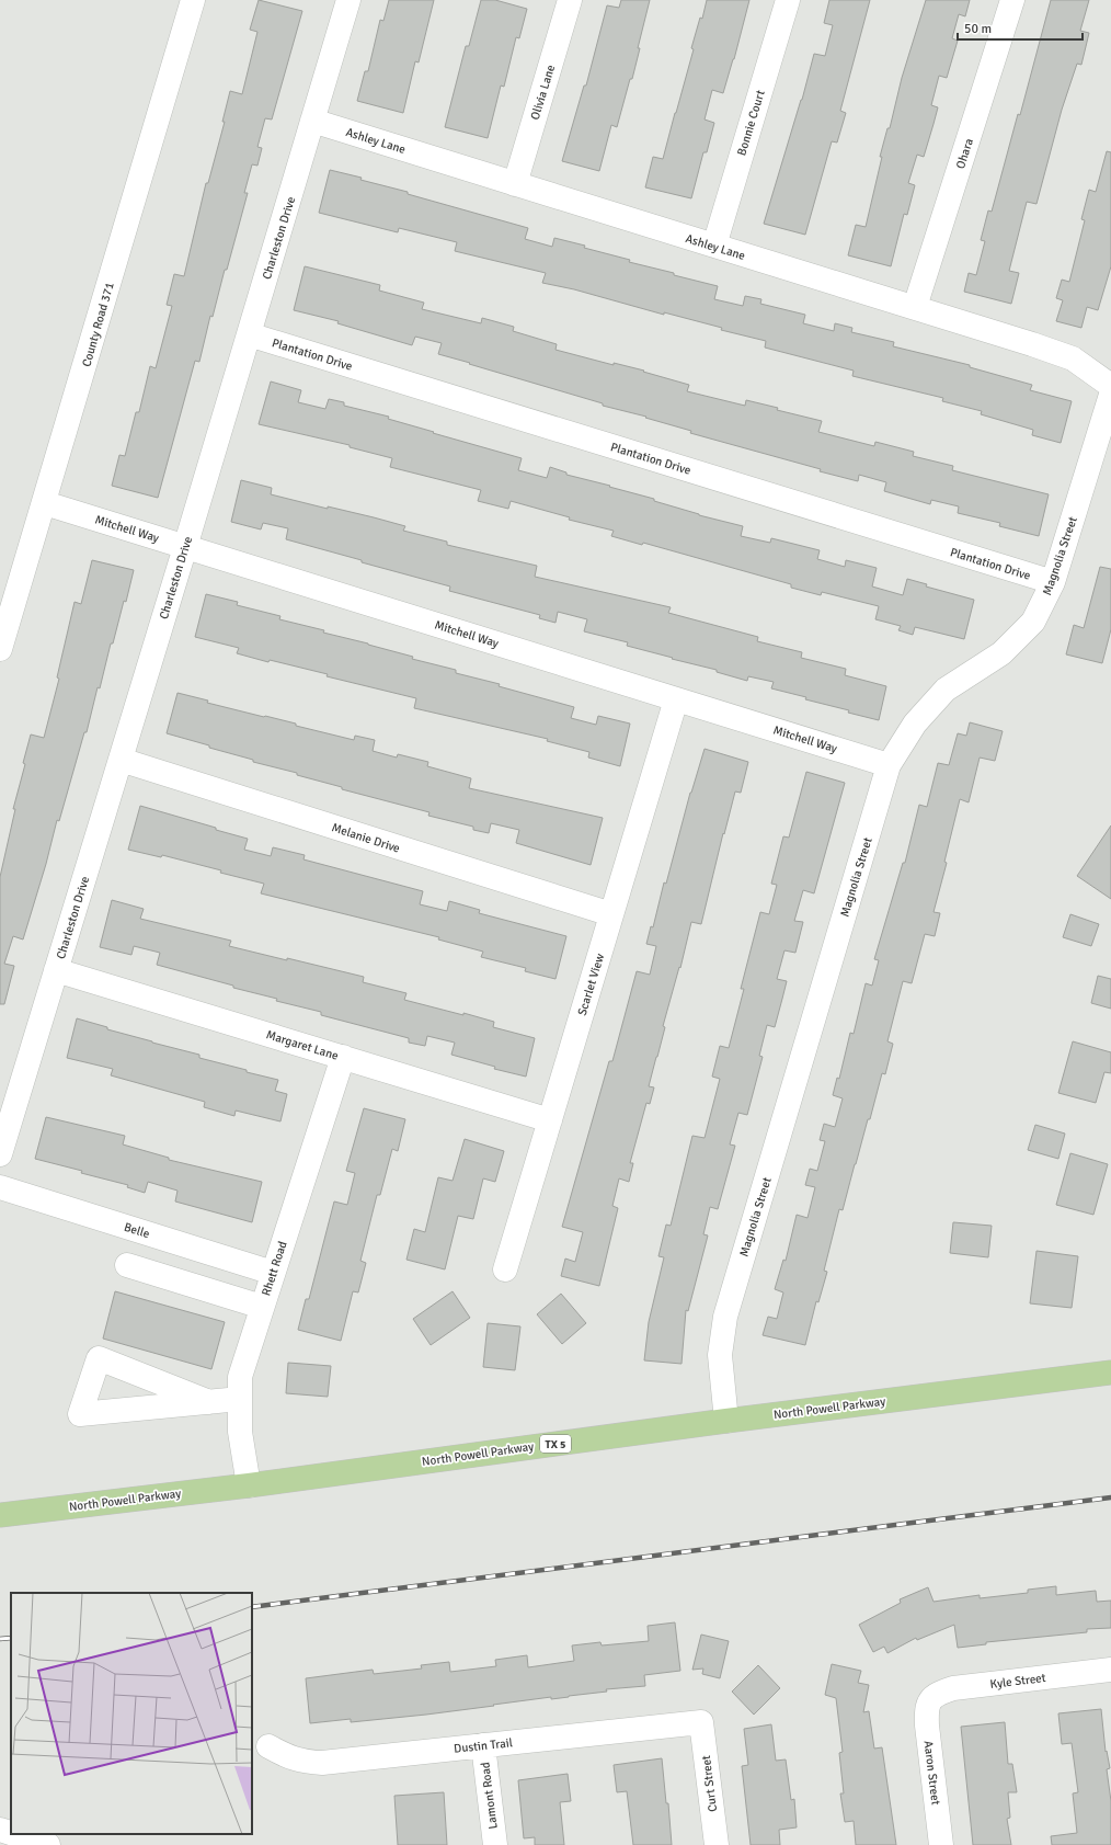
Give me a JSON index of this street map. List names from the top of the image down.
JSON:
{
  "streets": {
    "main road": ["North Powell Parkway", "TX 5"],
    "street": [
      "Olivia Lane",
      "Bonnie Court",
      "Ashley Lane",
      "Ohara",
      "Charleston Drive",
      "County Road 371",
      "Plantation Drive",
      "Mitchell Way",
      "Magnolia Street",
      "Melanie Drive",
      "Scarlet View",
      "Margaret Lane",
      "Belle",
      "Rhett Road",
      "Kyle Street",
      "Dustin Trail",
      "Aaron Street",
      "Curt Street",
      "Lamont Road"
    ]
  },
  "crossings": [
    ["Olivia Lane", "Ashley Lane"],
    ["Bonnie Court", "Ashley Lane"],
    ["Ashley Lane", "Ohara"],
    ["Ashley Lane", "Charleston Drive"],
    ["Charleston Drive", "Plantation Drive"],
    ["Charleston Drive", "Mitchell Way"],
    ["Charleston Drive", "Melanie Drive"],
    ["Charleston Drive", "Margaret Lane"],
    ["County Road 371", "Mitchell Way"],
    ["Plantation Drive", "Magnolia Street"],
    ["Mitchell Way", "Magnolia Street"],
    ["Mitchell Way", "Scarlet View"],
    ["Magnolia Street", "North Powell Parkway"],
    ["Melanie Drive", "Scarlet View"],
    ["Scarlet View", "Margaret Lane"],
    ["Margaret Lane", "Rhett Road"],
    ["Belle", "Rhett Road"],
    ["Rhett Road", "North Powell Parkway"],
    ["Kyle Street", "Aaron Street"],
    ["Dustin Trail", "Curt Street"],
    ["Dustin Trail", "Lamont Road"]
  ],
  "scale_bar": "50 m"
}
